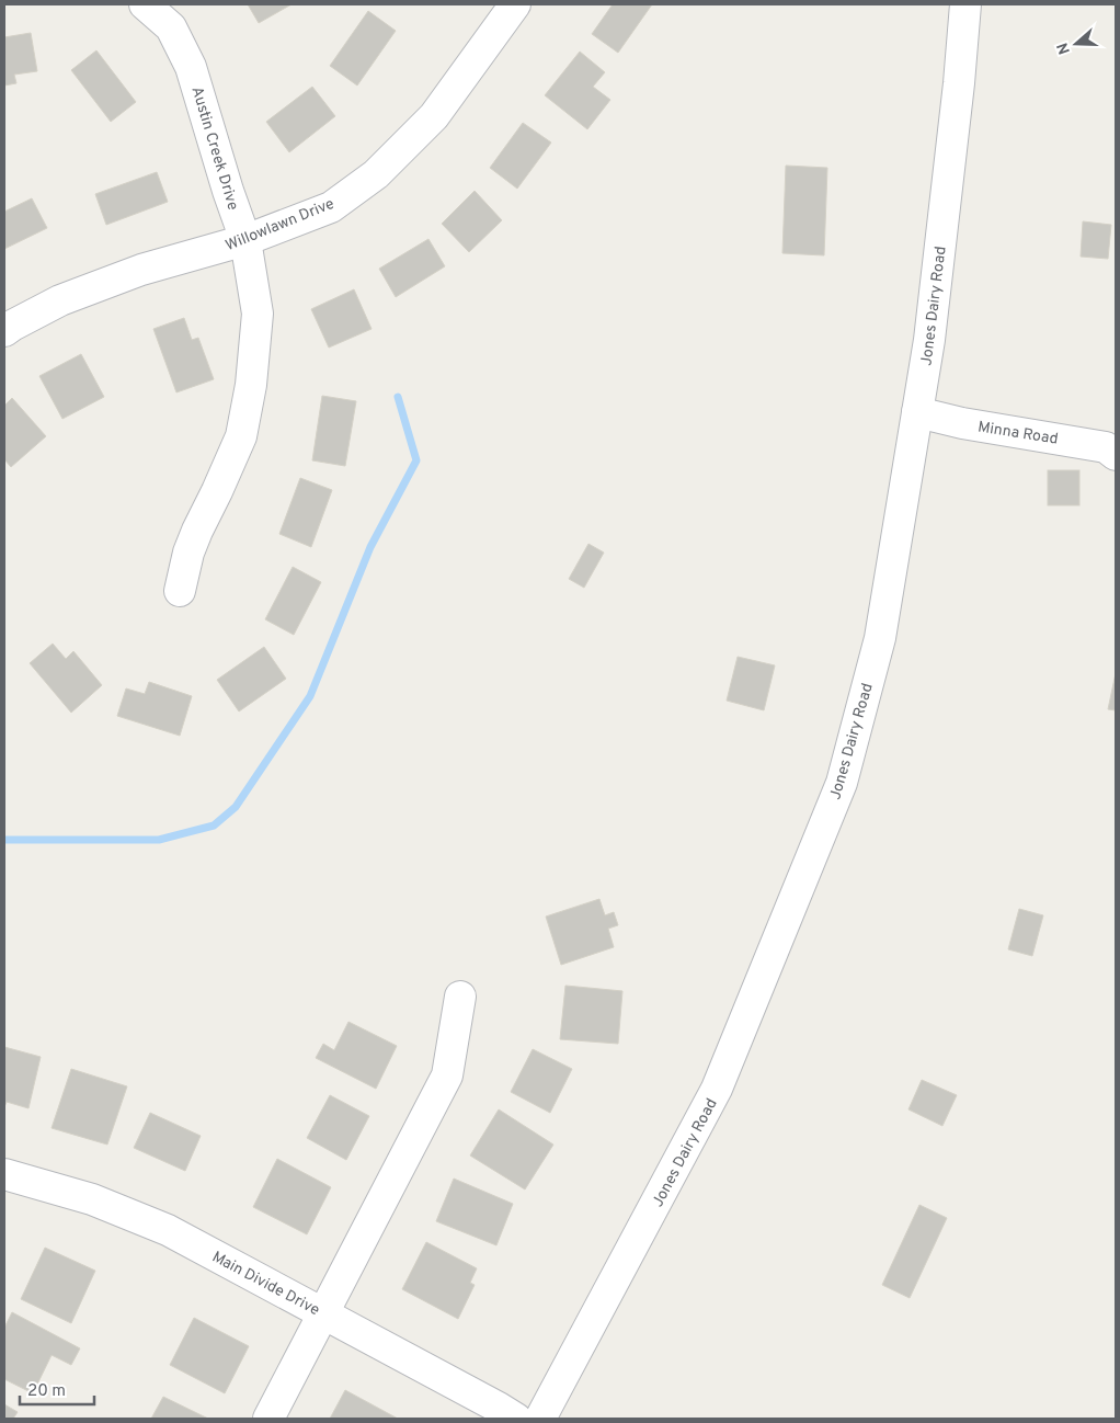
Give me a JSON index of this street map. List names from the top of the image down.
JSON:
{
  "streets": {
    "street": [
      "Austin Creek Drive",
      "Willowlawn Drive",
      "Jones Dairy Road",
      "Minna Road",
      "Main Divide Drive"
    ]
  },
  "crossings": [
    ["Austin Creek Drive", "Willowlawn Drive"],
    ["Jones Dairy Road", "Minna Road"]
  ],
  "scale_bar": "20 m",
  "north": "left"
}
